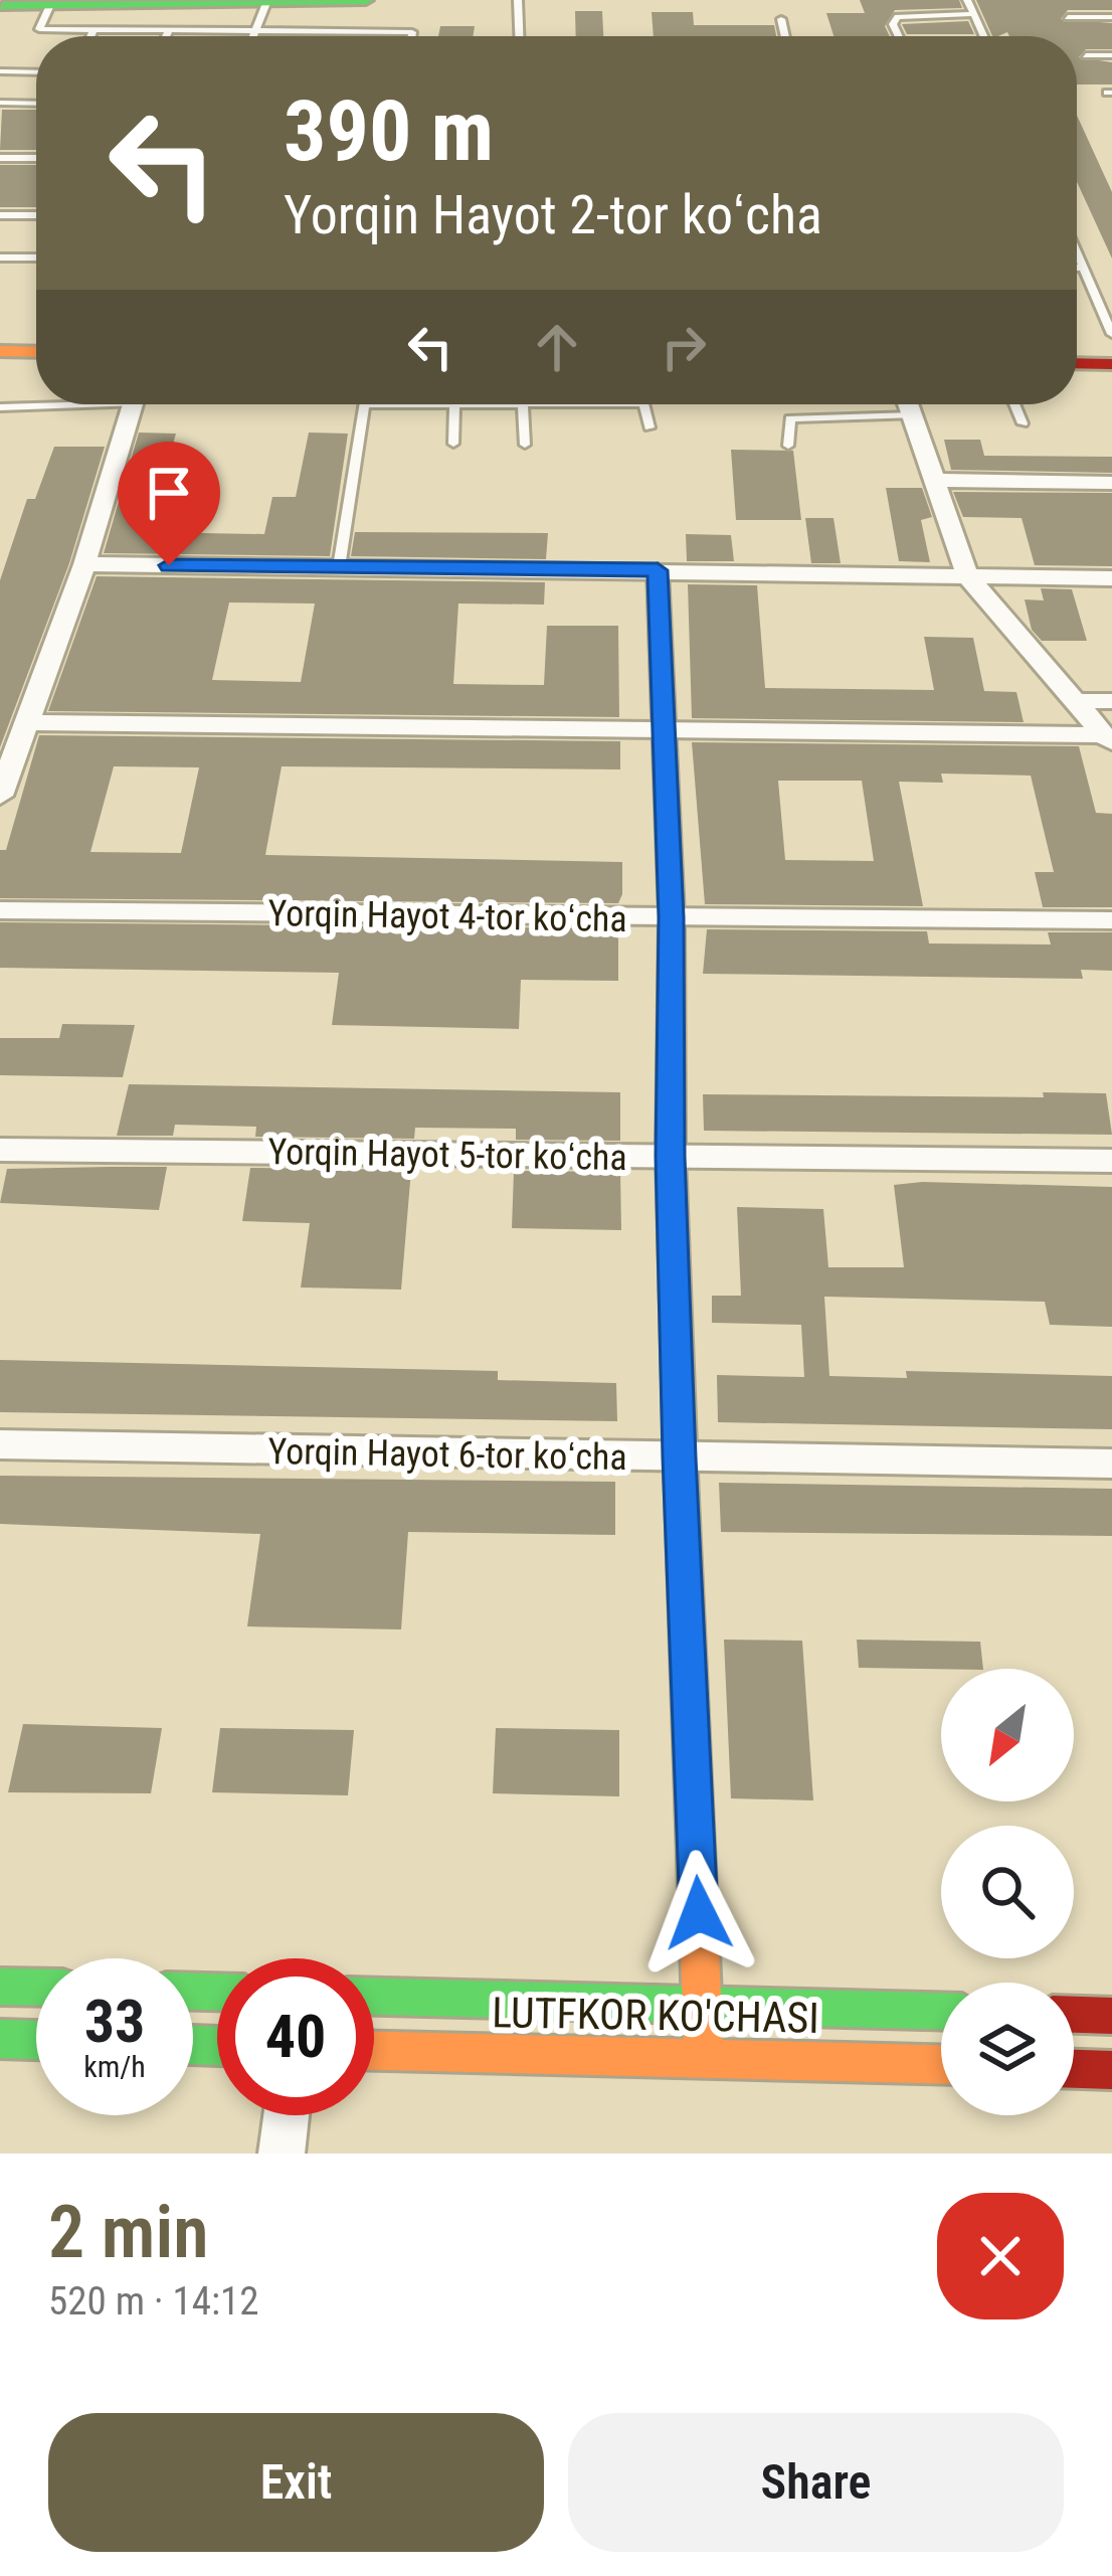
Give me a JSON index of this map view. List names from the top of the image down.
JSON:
{
  "streets": {
    "street": [
      "Yorqin Hayot 4-tor koʻcha",
      "Yorqin Hayot 5-tor koʻcha",
      "Yorqin Hayot 6-tor koʻcha",
      "LUTFKOR KO'CHASI"
    ]
  },
  "north": "bottom left",
  "page": {
    "turn": ["390 m", "Yorqin Hayot 2-tor koʻcha"],
    "speed": "33 km/h",
    "limit": "40",
    "heading": ["2 min", "520 m · 14:12"],
    "buttons": ["Exit", "Share"]
  }
}
